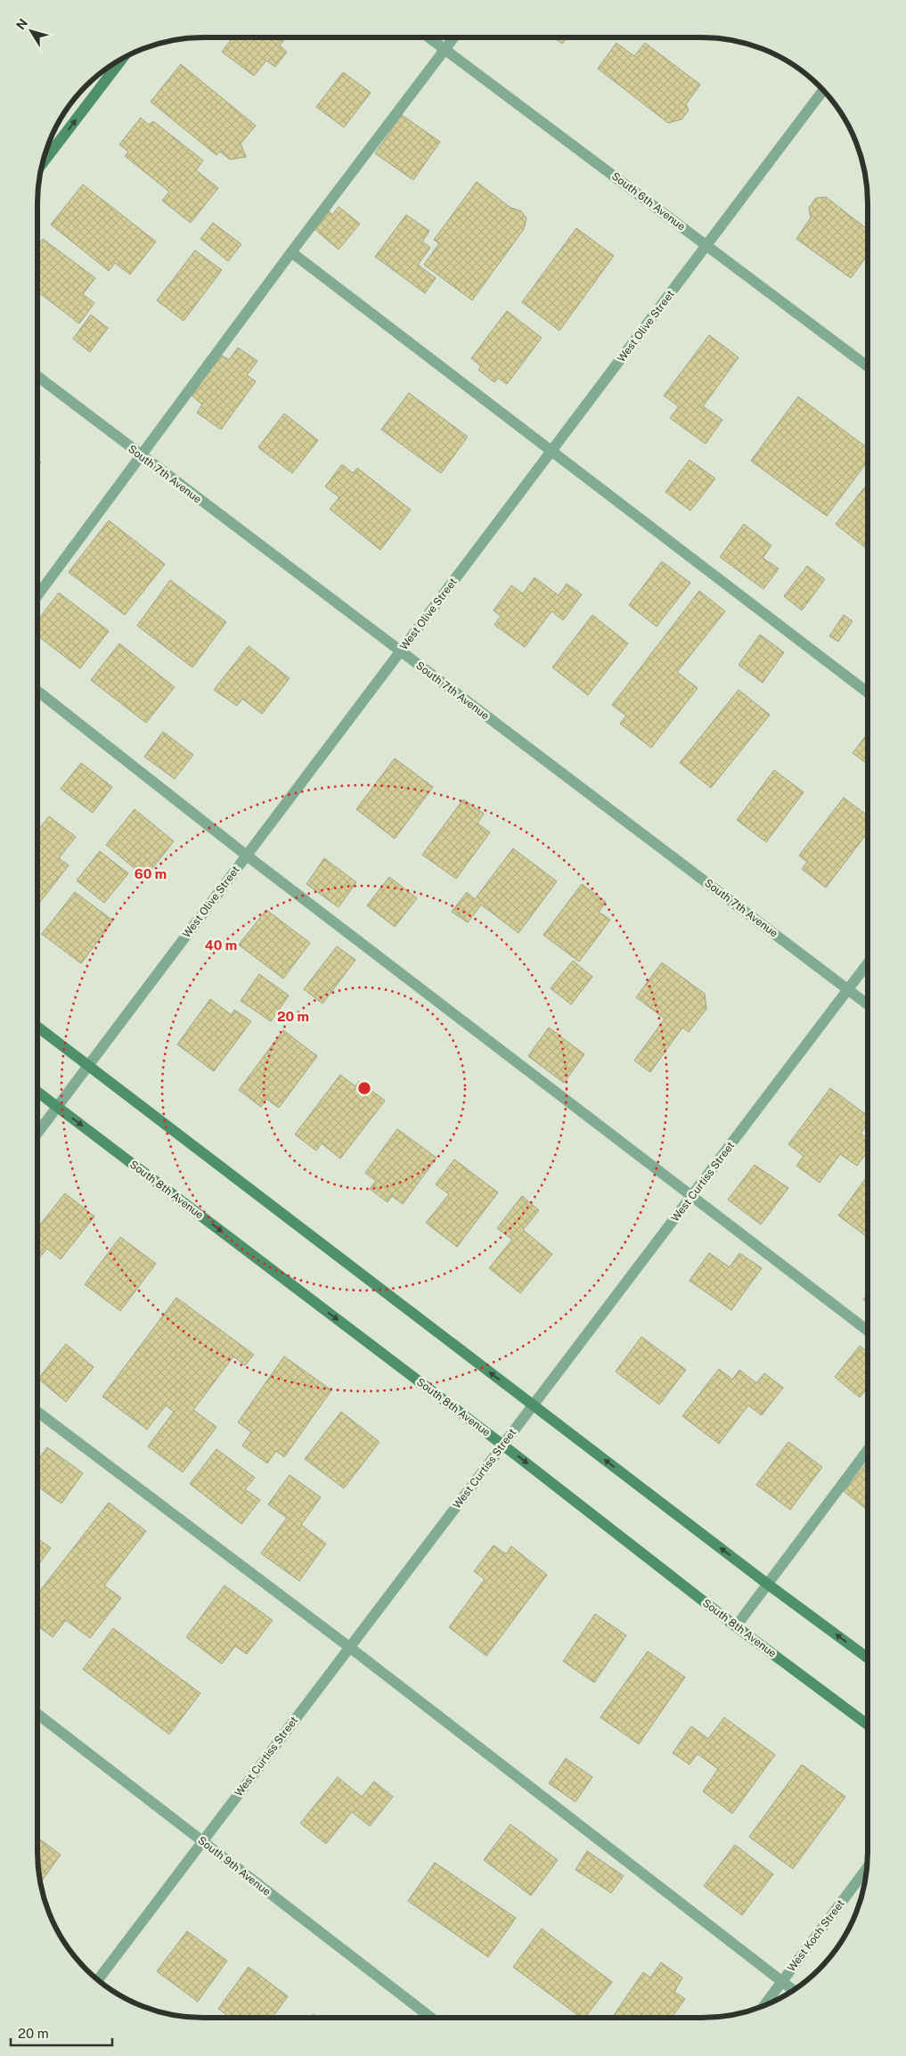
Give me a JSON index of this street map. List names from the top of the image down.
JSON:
{
  "streets": {
    "street": [
      "South 6th Avenue",
      "West Olive Street",
      "South 7th Avenue",
      "West Curtiss Street",
      "South 8th Avenue",
      "South 9th Avenue",
      "West Koch Street"
    ]
  },
  "crossings": [
    ["South 6th Avenue", "West Olive Street"],
    ["West Olive Street", "South 7th Avenue"],
    ["West Olive Street", "South 8th Avenue"],
    ["South 7th Avenue", "West Curtiss Street"],
    ["West Curtiss Street", "South 8th Avenue"],
    ["West Curtiss Street", "South 9th Avenue"]
  ],
  "scale_bar": "20 m",
  "north": "top left",
  "rings": ["60 m", "40 m", "20 m"]
}
